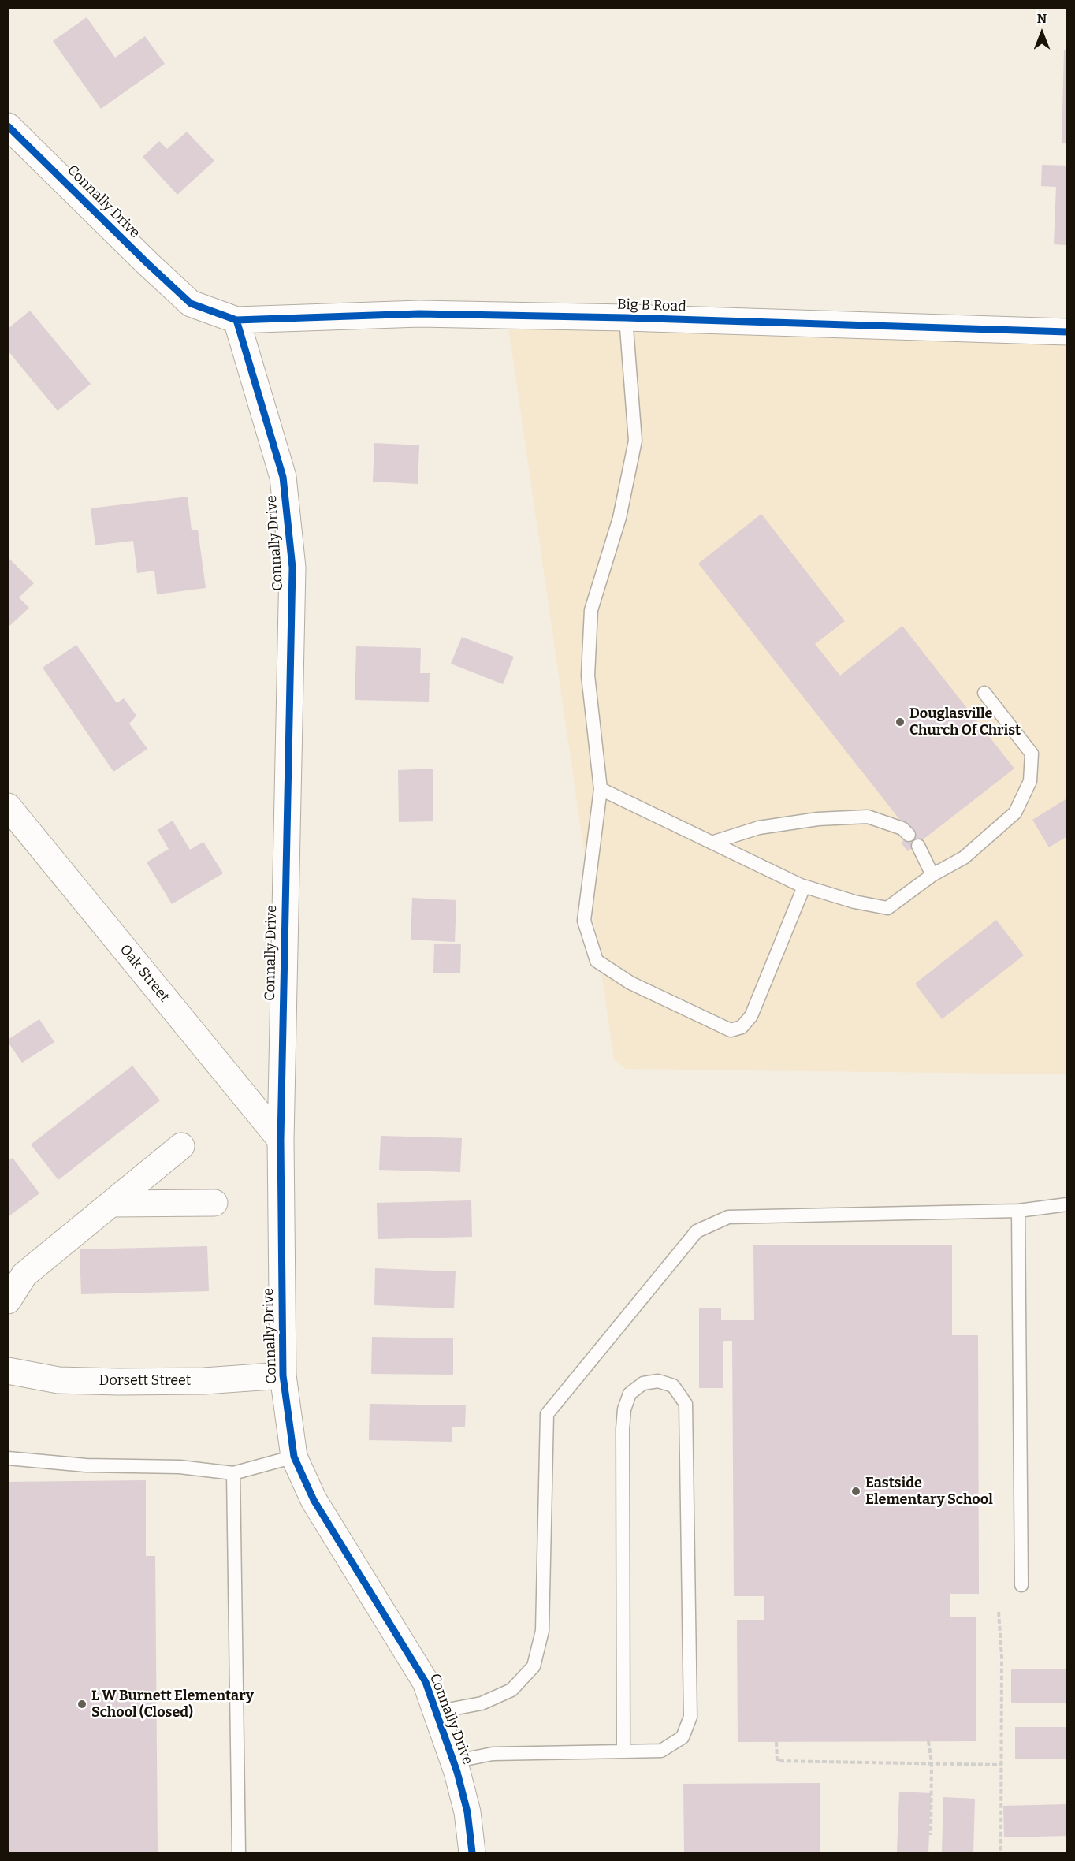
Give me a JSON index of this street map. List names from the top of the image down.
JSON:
{
  "streets": {
    "street": [
      "Connally Drive",
      "Big B Road",
      "Oak Street",
      "Dorsett Street"
    ]
  },
  "crossings": [
    ["Connally Drive", "Big B Road"],
    ["Connally Drive", "Oak Street"],
    ["Connally Drive", "Dorsett Street"]
  ],
  "places": ["Douglasville Church Of Christ", "Eastside Elementary School", "L W Burnett Elementary School (Closed)"],
  "north": "top"
}
